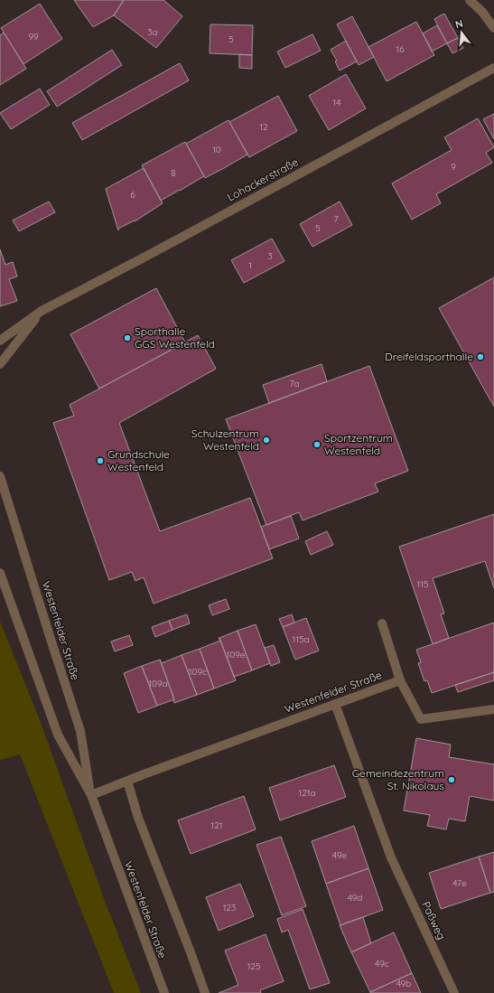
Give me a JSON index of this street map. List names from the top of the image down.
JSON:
{
  "streets": {
    "street": ["Lohackerstraße", "Westenfelder Straße", "Paßweg"]
  },
  "crossings": [
    ["Westenfelder Straße", "Paßweg"]
  ],
  "places": [
    "Sporthalle GGS Westenfeld",
    "Dreifeldsporthalle",
    "Schulzentrum Westenfeld",
    "Sportzentrum Westenfeld",
    "Grundschule Westenfeld",
    "Gemeindezentrum St. Nikolaus"
  ],
  "house_numbers": [
    "3a",
    "99",
    "5",
    "16",
    "14",
    "12",
    "10",
    "9",
    "8",
    "6",
    "7",
    "5",
    "3",
    "1",
    "7a",
    "115",
    "115a",
    "109e",
    "109c",
    "109a",
    "121a",
    "121",
    "49e",
    "47e",
    "49d",
    "123",
    "49c",
    "125",
    "49b"
  ],
  "north": "top"
}
